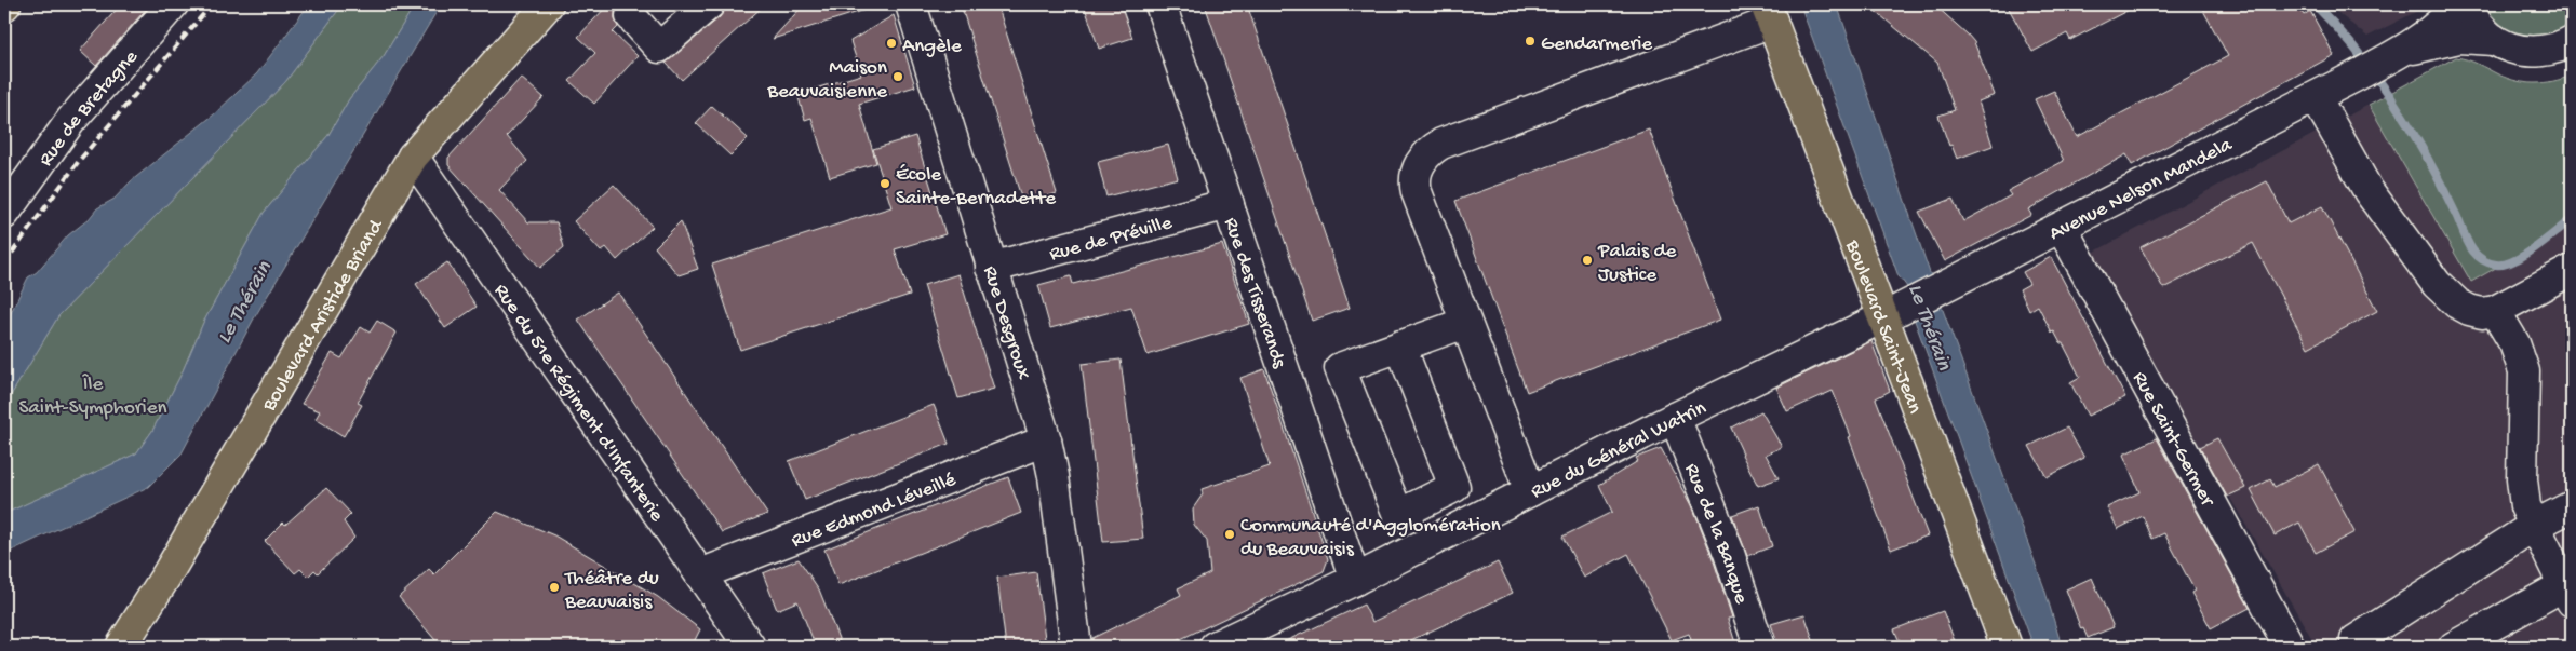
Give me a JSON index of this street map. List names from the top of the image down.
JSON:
{
  "streets": {
    "main road": ["Boulevard Aristide Briand", "Boulevard Saint-Jean"],
    "street": [
      "Rue de Bretagne",
      "Avenue Nelson Mandela",
      "Rue de Préville",
      "Rue des Tisserands",
      "Rue Desgroux",
      "Rue du 51e Régiment d'Infanterie",
      "Rue Saint-Germer",
      "Rue du Général Watrin",
      "Rue Edmond Léveillé",
      "Rue de la Banque"
    ]
  },
  "crossings": [
    ["Avenue Nelson Mandela", "Boulevard Saint-Jean"],
    ["Avenue Nelson Mandela", "Rue Saint-Germer"],
    ["Avenue Nelson Mandela", "Rue du Général Watrin"],
    ["Rue de Préville", "Rue des Tisserands"],
    ["Rue de Préville", "Rue Desgroux"],
    ["Rue des Tisserands", "Rue du Général Watrin"],
    ["Boulevard Aristide Briand", "Rue du 51e Régiment d'Infanterie"],
    ["Rue Desgroux", "Rue Edmond Léveillé"],
    ["Boulevard Saint-Jean", "Rue du Général Watrin"],
    ["Rue du 51e Régiment d'Infanterie", "Rue Edmond Léveillé"],
    ["Rue du Général Watrin", "Rue de la Banque"]
  ],
  "water": ["Le Thérain"],
  "parks": ["Île Saint-Symphorien"],
  "places": [
    "Gendarmerie",
    "Angèle",
    "Maison Beauvaisienne",
    "École Sainte-Bernadette",
    "Palais de Justice",
    "Communauté d'Agglomération du Beauvaisis",
    "Théâtre du Beauvaisis"
  ]
}
